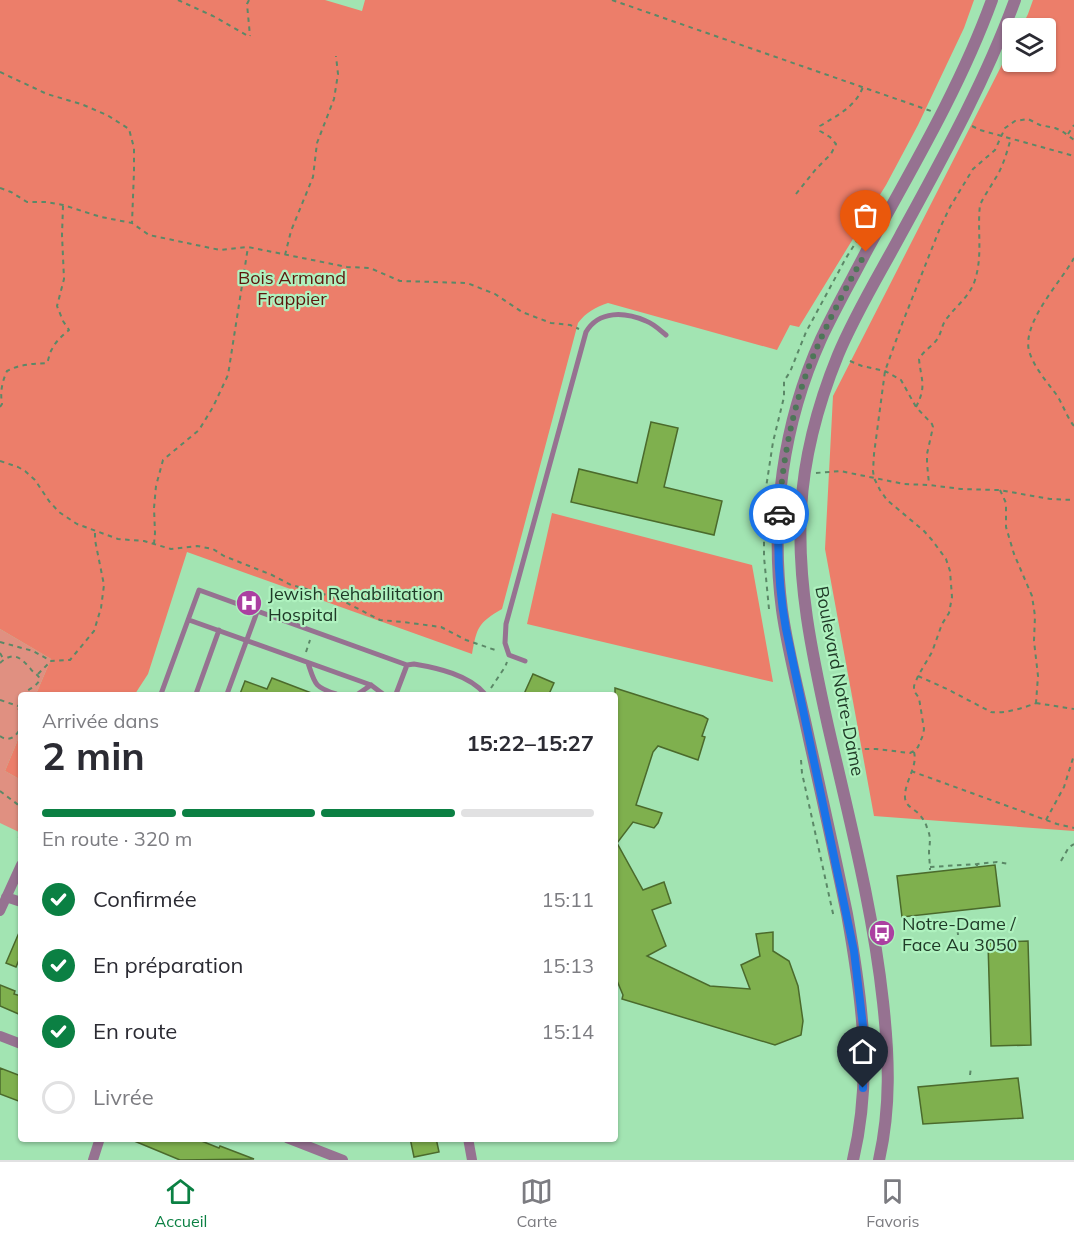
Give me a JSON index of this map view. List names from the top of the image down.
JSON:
{
  "streets": {
    "street": ["Boulevard Notre-Dame"]
  },
  "parks": ["Bois Armand Frappier"],
  "places": {
    "hospital": ["Jewish Rehabilitation Hospital"],
    "bus stop": ["Notre-Dame / Face Au 3050"]
  },
  "page": {
    "heading": ["2 min", "Arrivée dans", "15:22–15:27"],
    "bar": "En route · 320 m",
    "list": [
      ["Confirmée", "15:11"],
      ["En préparation", "15:13"],
      ["En route", "15:14"],
      "Livrée"
    ],
    "tabs": ["Accueil", "Carte", "Favoris"]
  }
}
